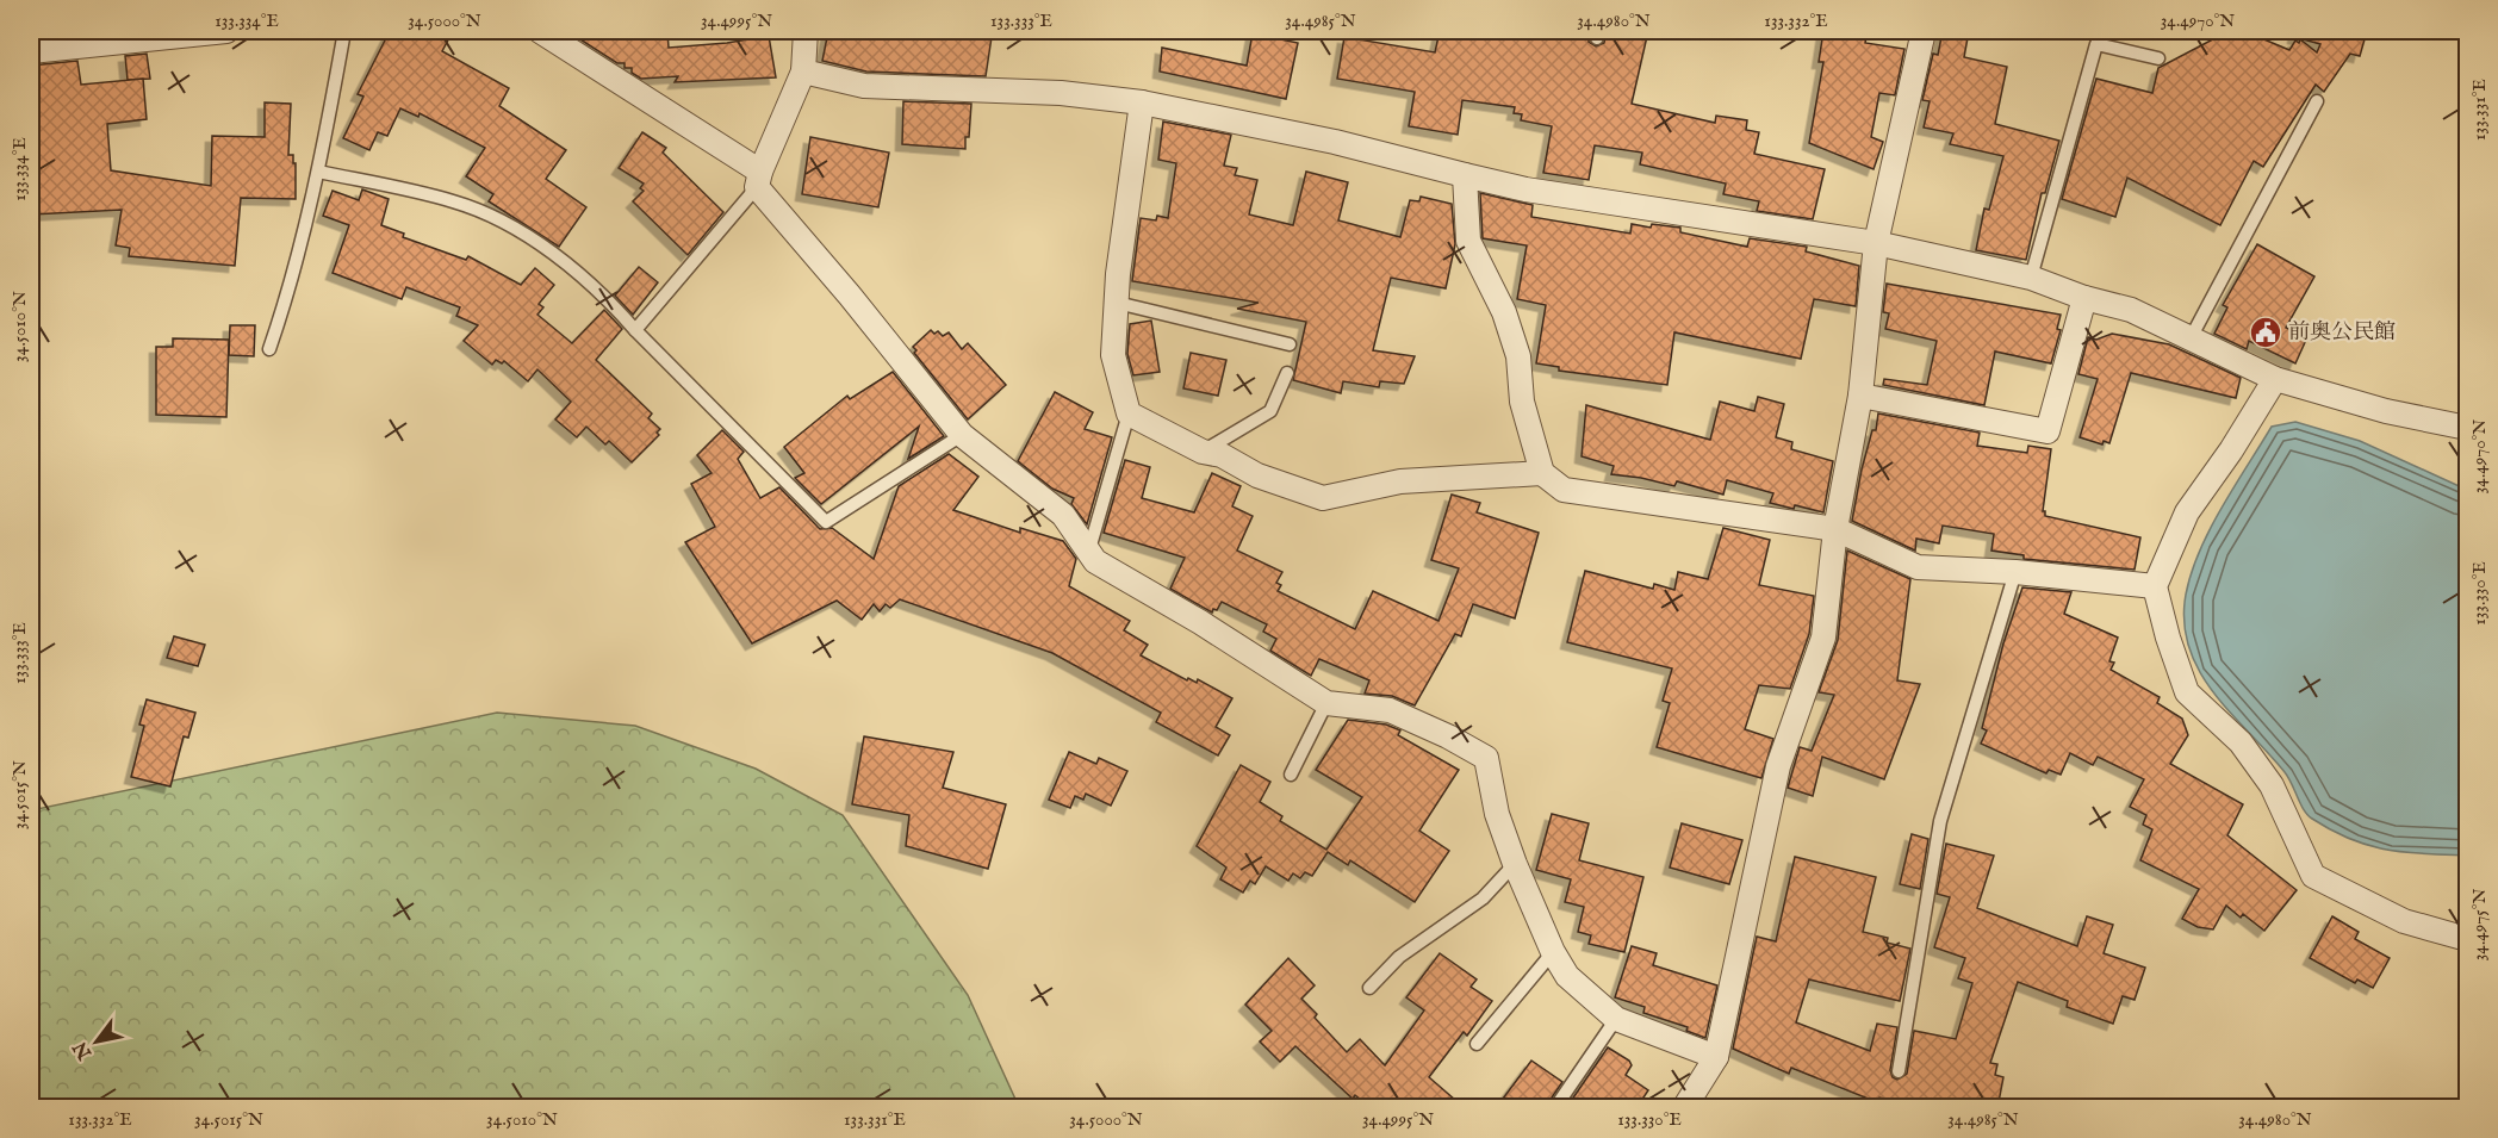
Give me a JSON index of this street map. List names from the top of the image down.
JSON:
{
  "places": {
    "public building": ["前奥公民館"]
  },
  "north": "bottom left",
  "coordinates": [
    "133.334°E",
    "34.5000°N",
    "34.4995°N",
    "133.333°E",
    "34.4985°N",
    "34.4980°N",
    "133.332°E",
    "34.4970°N",
    "133.331°E",
    "34.5010°N",
    "133.330°E",
    "34.5015°N",
    "34.4975°N"
  ]
}
